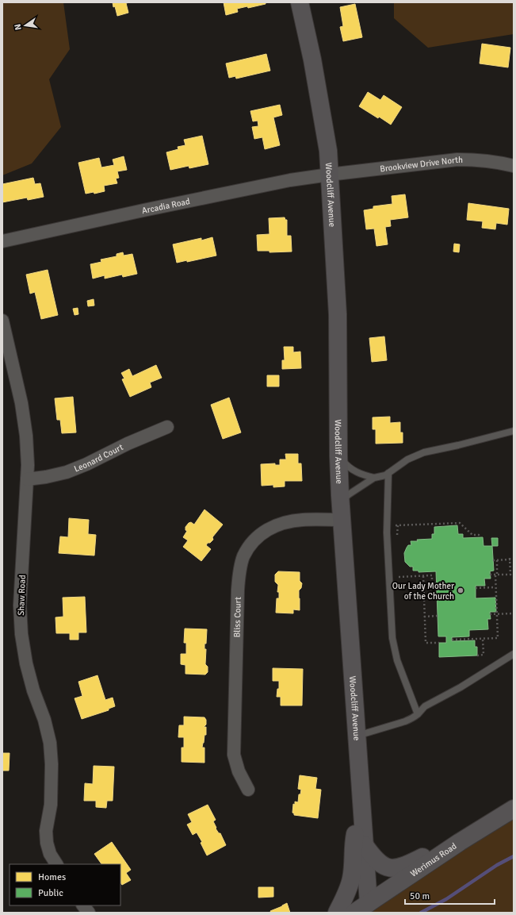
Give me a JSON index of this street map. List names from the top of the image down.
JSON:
{
  "streets": {
    "main road": ["Woodcliff Avenue", "Werimus Road"],
    "street": [
      "Brookview Drive North",
      "Arcadia Road",
      "Leonard Court",
      "Shaw Road",
      "Bliss Court"
    ]
  },
  "crossings": [
    ["Brookview Drive North", "Woodcliff Avenue"],
    ["Brookview Drive North", "Arcadia Road"],
    ["Woodcliff Avenue", "Arcadia Road"],
    ["Woodcliff Avenue", "Bliss Court"],
    ["Woodcliff Avenue", "Werimus Road"],
    ["Leonard Court", "Shaw Road"]
  ],
  "places": ["Our Lady Mother of the Church"],
  "legend": ["Homes", "Public"],
  "scale_bar": "50 m",
  "north": "left"
}
